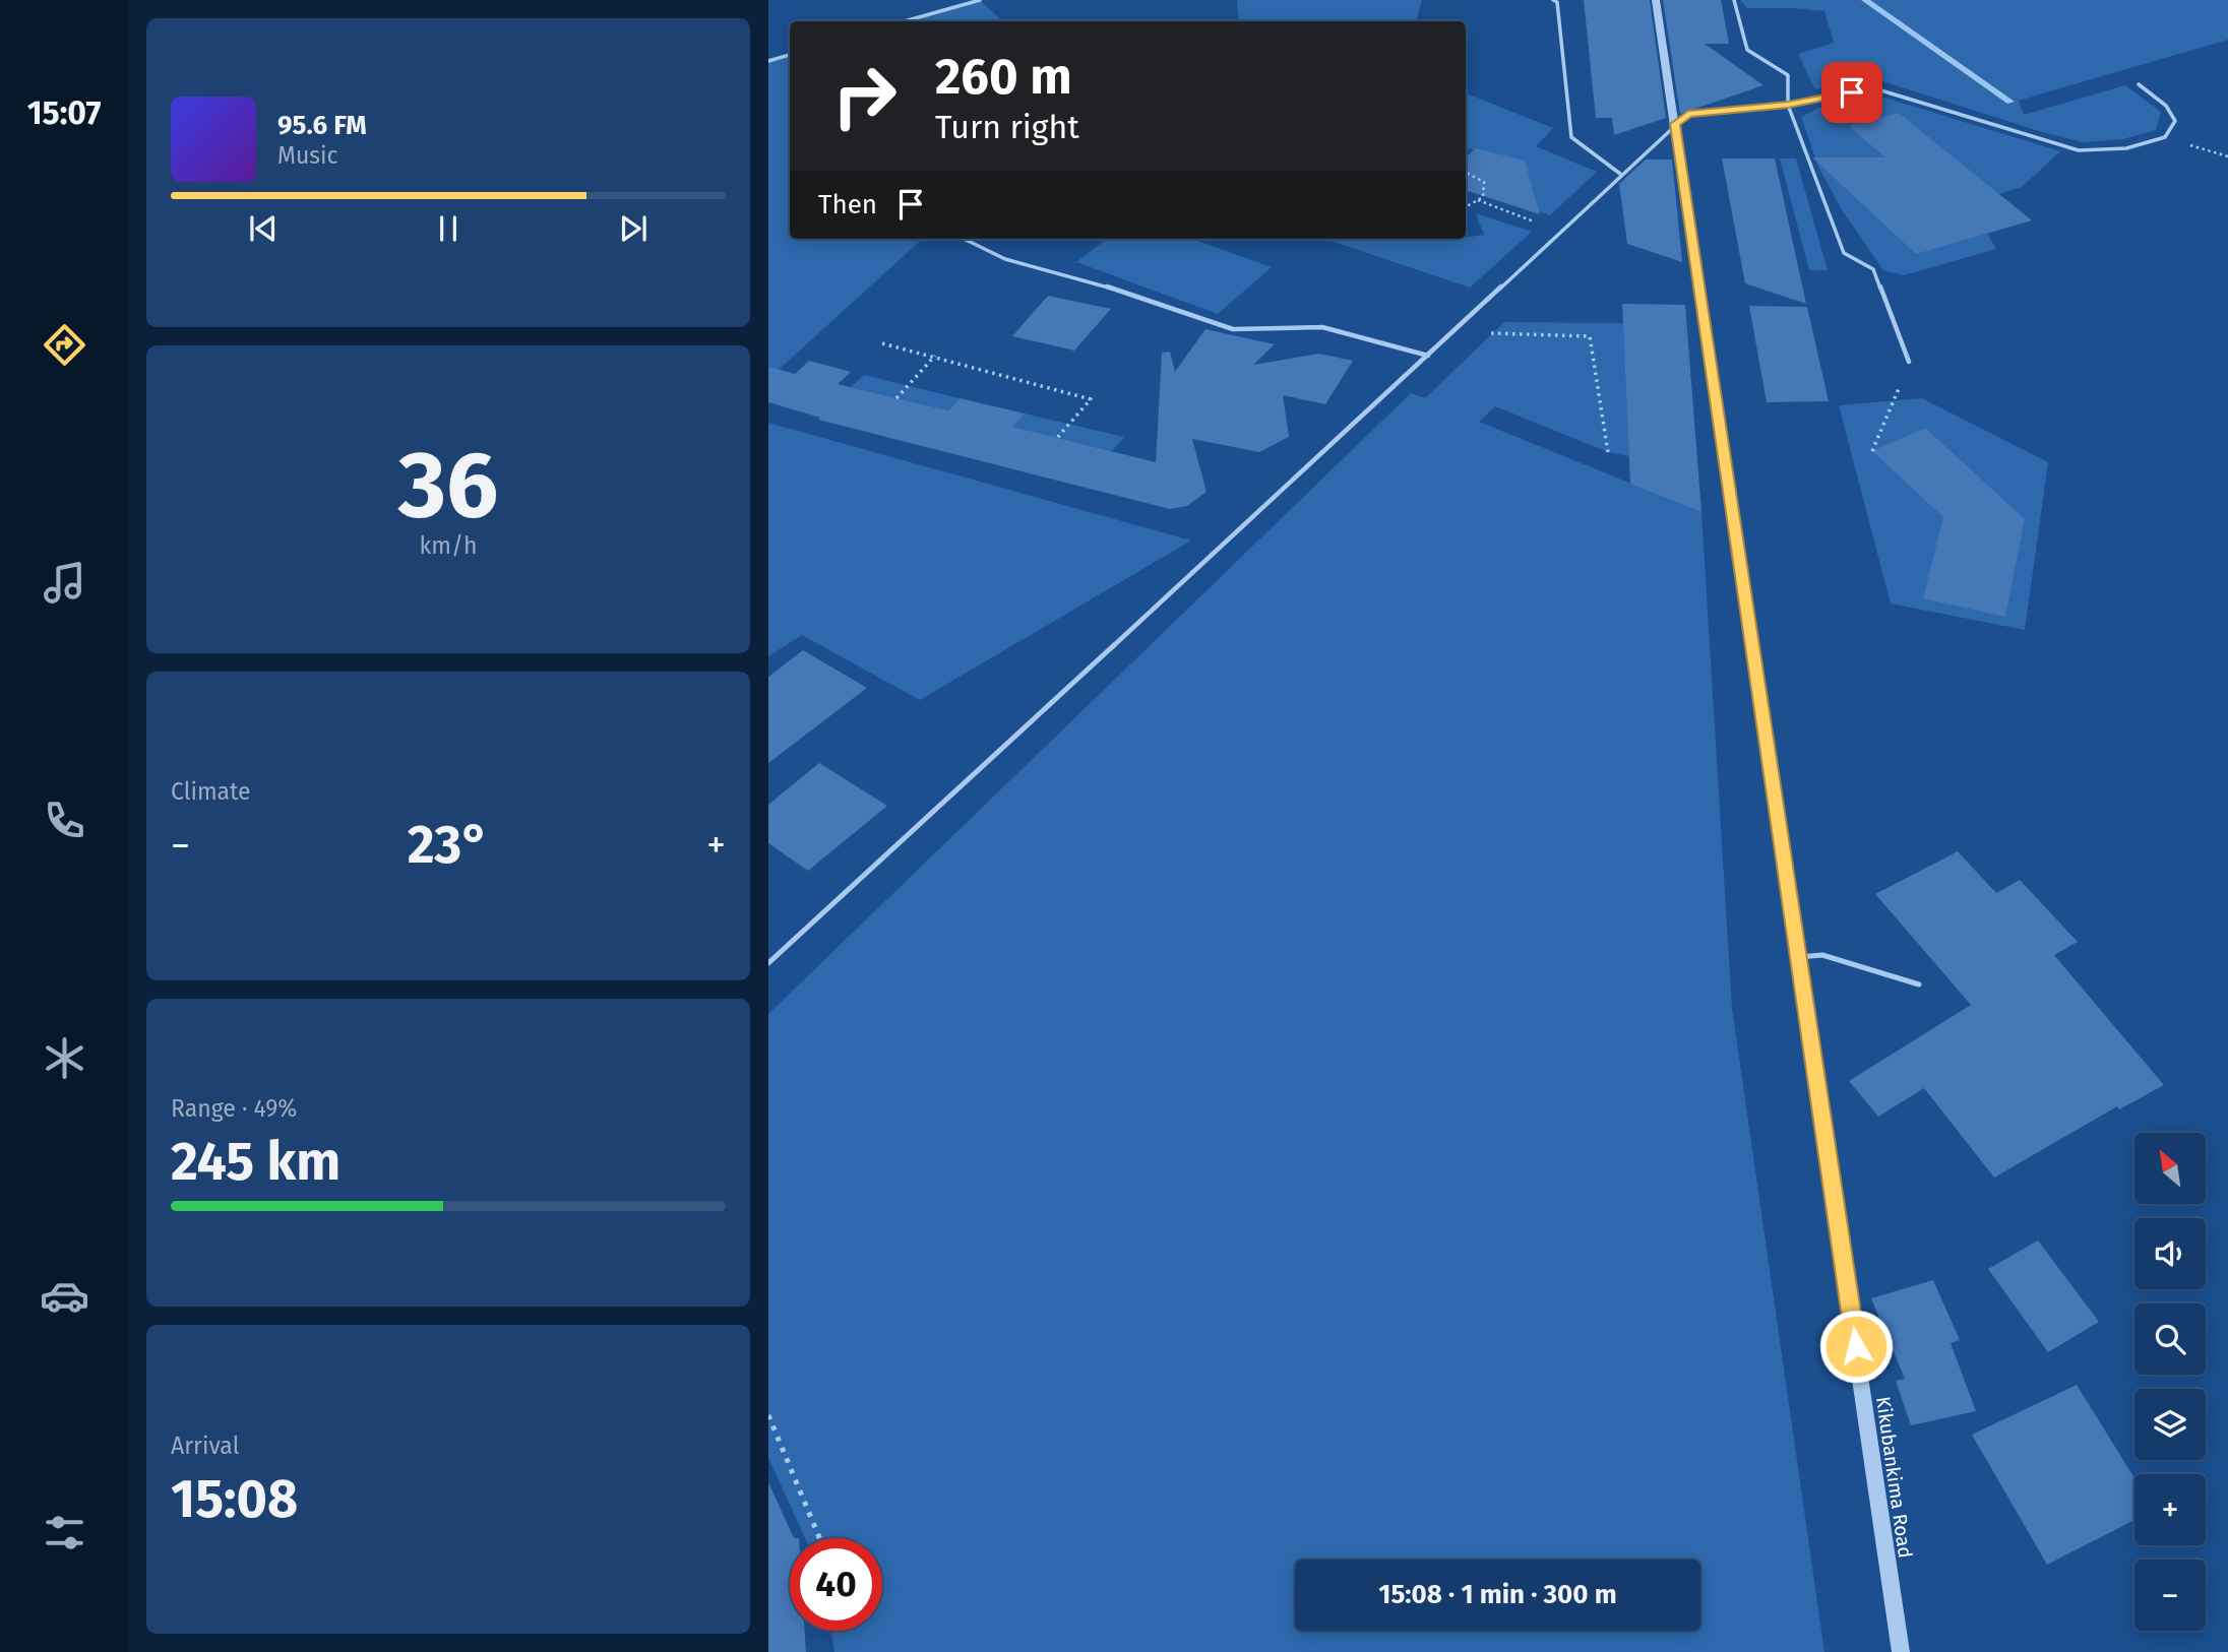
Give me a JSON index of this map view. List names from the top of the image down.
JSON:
{
  "streets": {
    "street": ["Kikubankima Road"]
  },
  "north": "top left",
  "page": {
    "tabs": "15:07",
    "turn": ["260 m", "Turn right"],
    "song": ["95.6 FM", "Music"],
    "then": "Then",
    "tile": [
      ["36", "km/h"],
      "Climate",
      ["Range · 49%", "245 km"],
      ["Arrival", "15:08"]
    ],
    "heat": ["−", "23°", "+"],
    "map_buttons": ["+", "−"],
    "limit": "40",
    "trip": "15:08 · 1 min · 300 m"
  }
}
